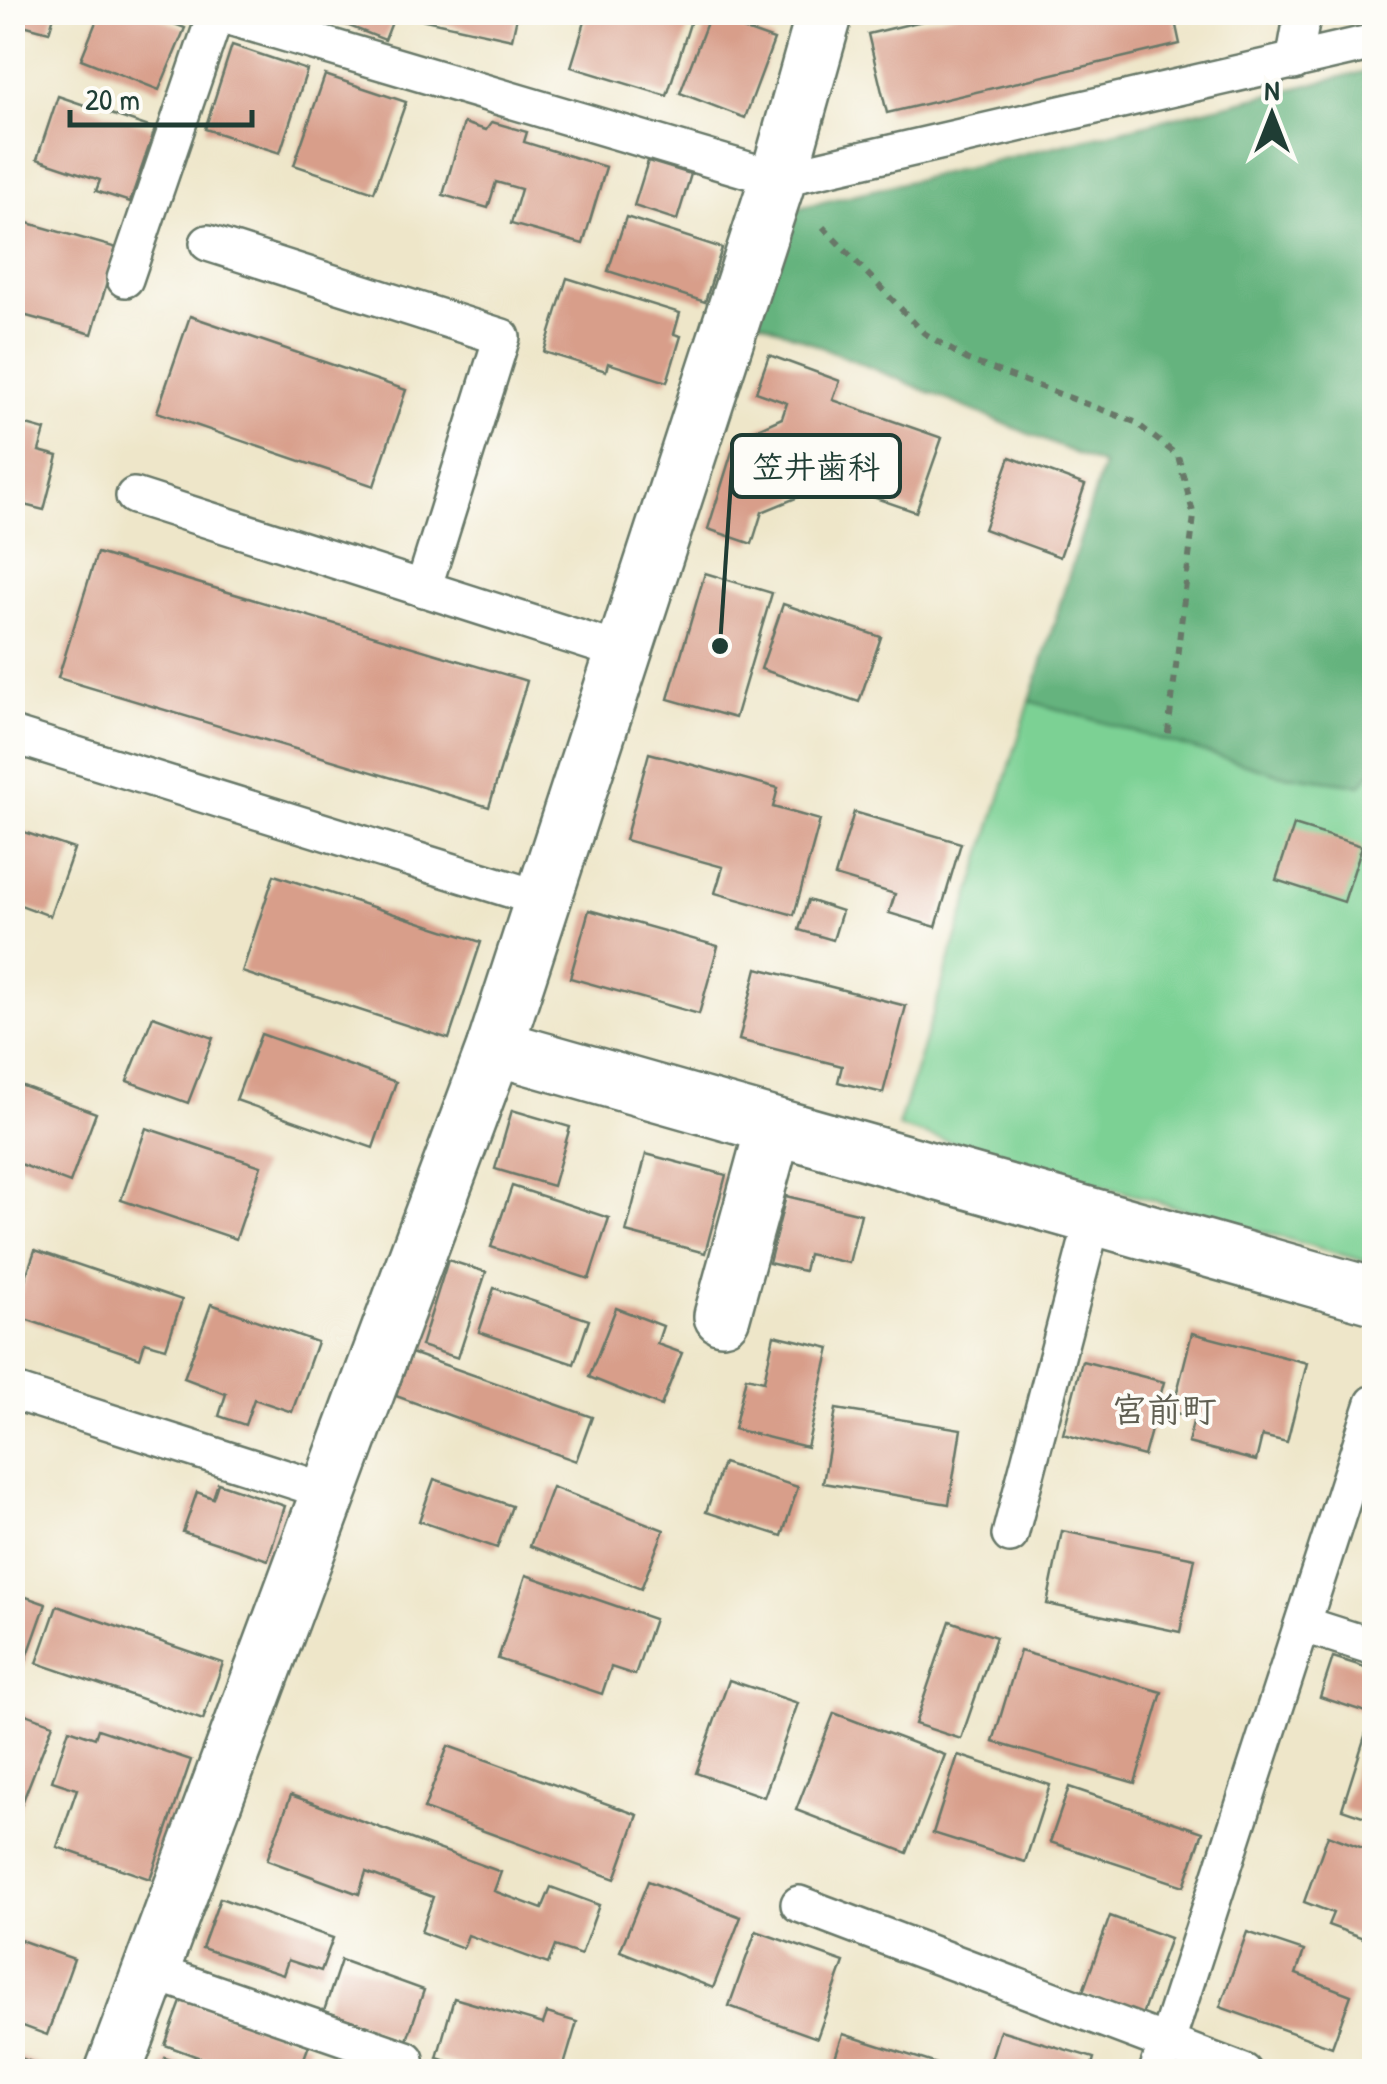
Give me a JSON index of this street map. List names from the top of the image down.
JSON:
{
  "districts": ["宮前町"],
  "places": ["笠井歯科"],
  "scale_bar": "20 m",
  "north": "top"
}
